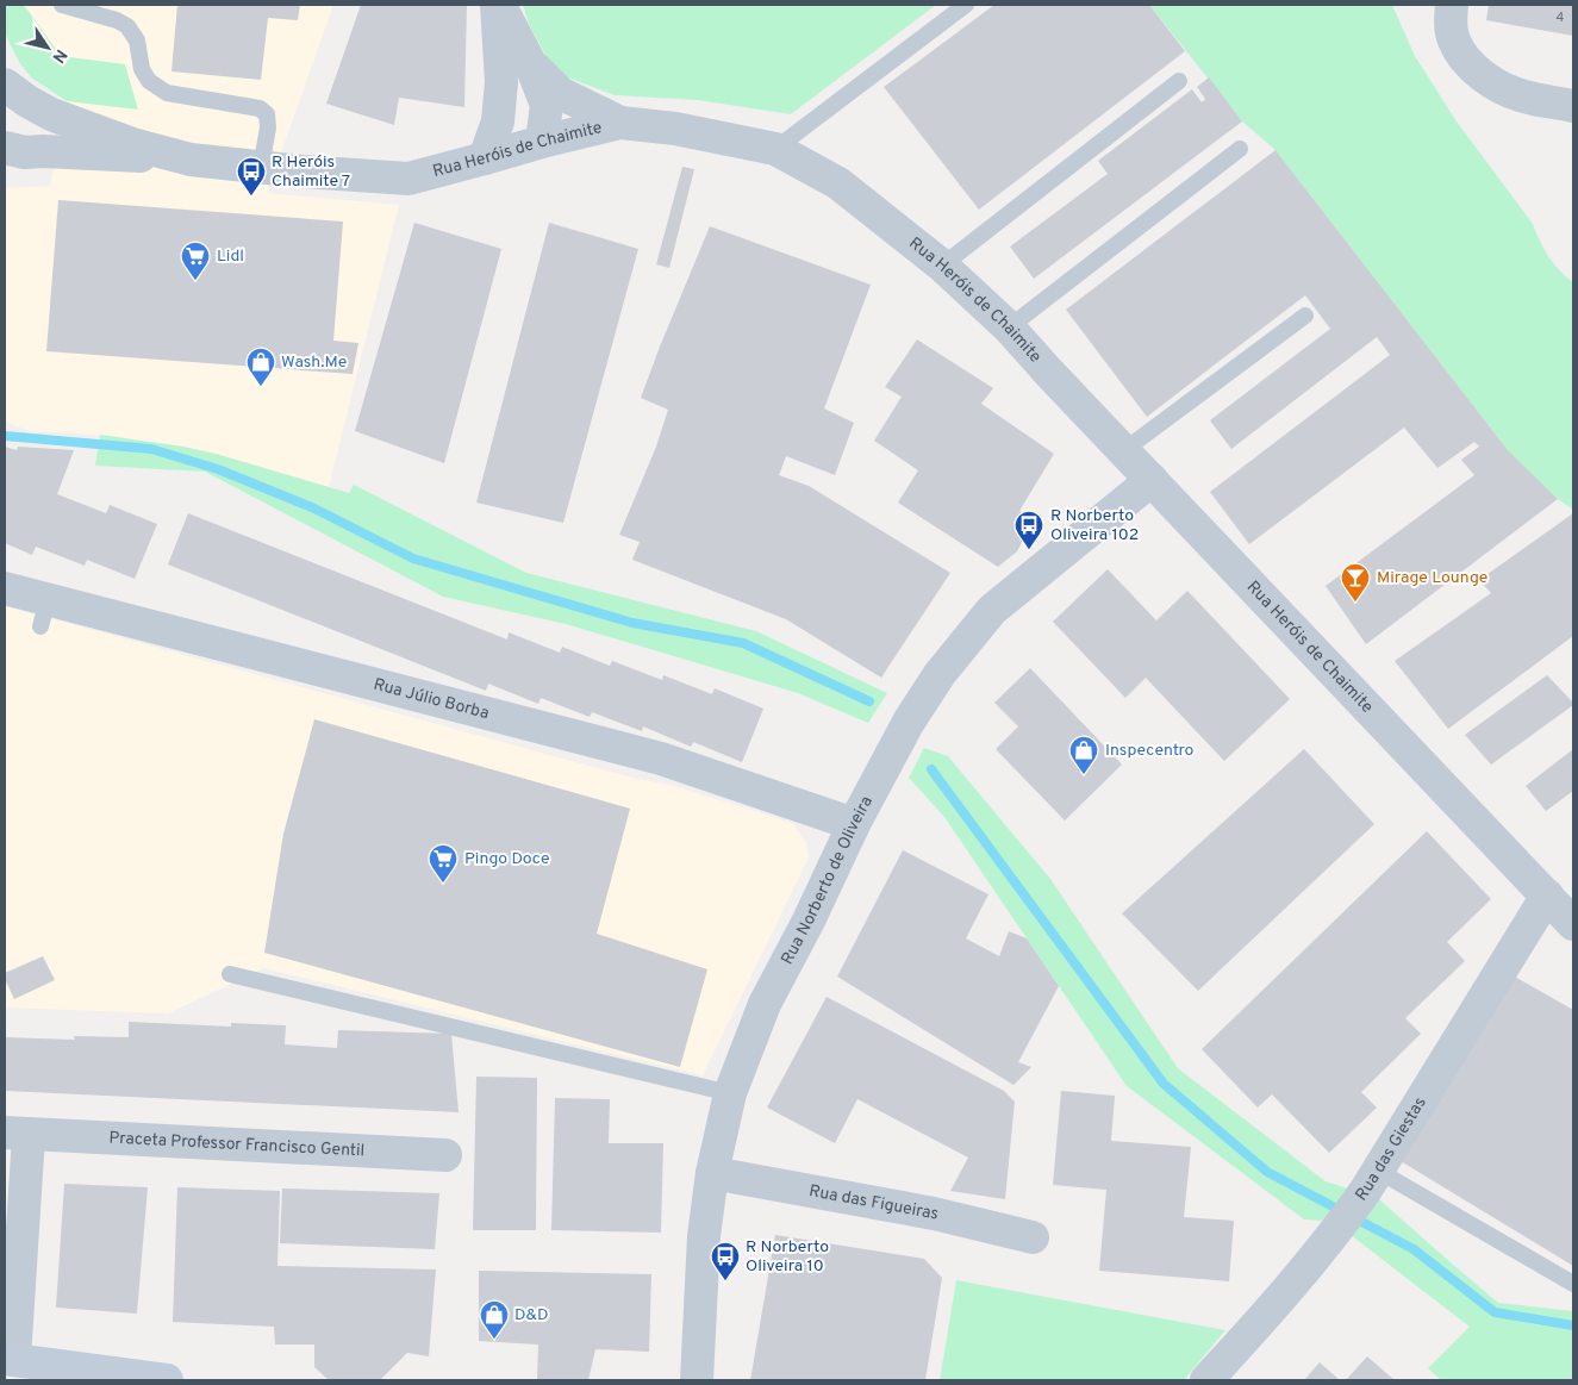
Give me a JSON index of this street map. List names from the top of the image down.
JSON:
{
  "streets": {
    "street": [
      "Rua Heróis de Chaimite",
      "Rua Júlio Borba",
      "Rua Norberto de Oliveira",
      "Praceta Professor Francisco Gentil",
      "Rua das Giestas",
      "Rua das Figueiras"
    ]
  },
  "crossings": [
    ["Rua Heróis de Chaimite", "Rua Norberto de Oliveira"],
    ["Rua Heróis de Chaimite", "Rua das Giestas"],
    ["Rua Júlio Borba", "Rua Norberto de Oliveira"],
    ["Rua Norberto de Oliveira", "Rua das Figueiras"]
  ],
  "places": {
    "bus stop": ["R Heróis Chaimite 7", "R Norberto Oliveira 102", "R Norberto Oliveira 10"],
    "supermarket": ["Lidl", "Pingo Doce"],
    "shop": ["Wash.Me", "Inspecentro", "D&D"],
    "bar": ["Mirage Lounge"]
  },
  "house_numbers": ["4"],
  "north": "bottom right"
}
